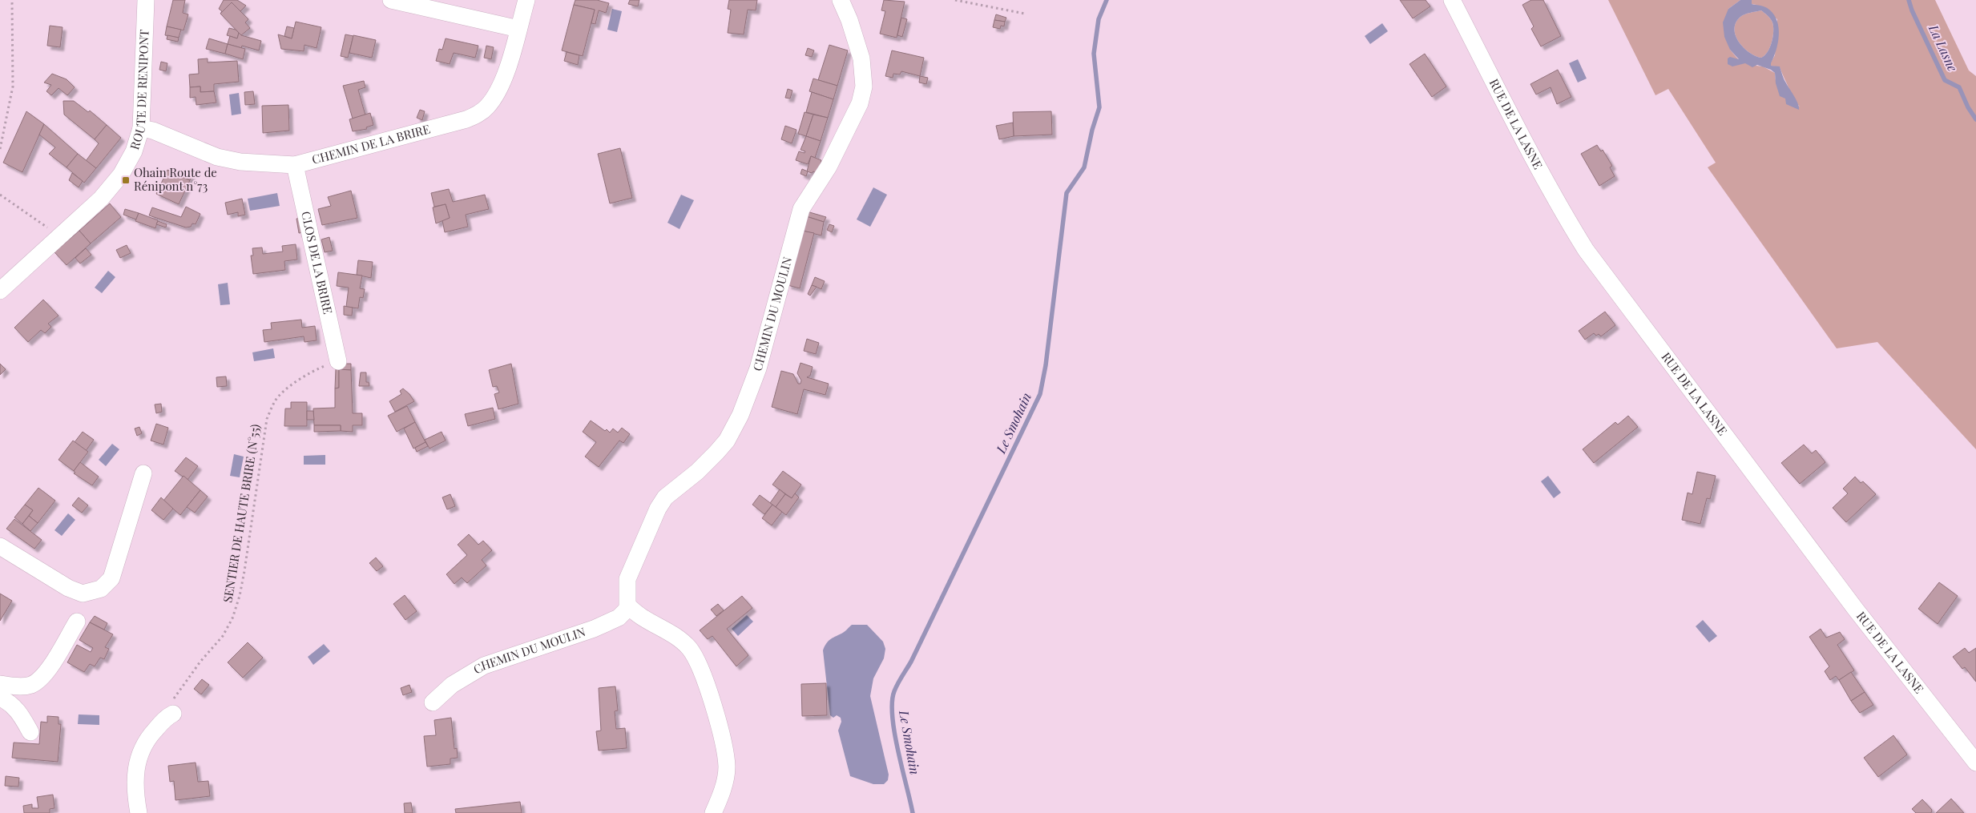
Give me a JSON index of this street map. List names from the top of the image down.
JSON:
{
  "streets": {
    "street": [
      "ROUTE DE RENIPONT",
      "RUE DE LA LASNE",
      "CHEMIN DE LA BRIRE",
      "CLOS DE LA BRIRE",
      "CHEMIN DU MOULIN"
    ],
    "path": ["SENTIER DE HAUTE BRIRE (N°55)"]
  },
  "crossings": [
    ["ROUTE DE RENIPONT", "CHEMIN DE LA BRIRE"],
    ["CHEMIN DE LA BRIRE", "CLOS DE LA BRIRE"],
    ["CLOS DE LA BRIRE", "SENTIER DE HAUTE BRIRE (N°55)"]
  ],
  "water": ["La Lasne", "Le Smohain"],
  "places": {
    "transit": ["Ohain Route de Rénipont n°73"]
  }
}
